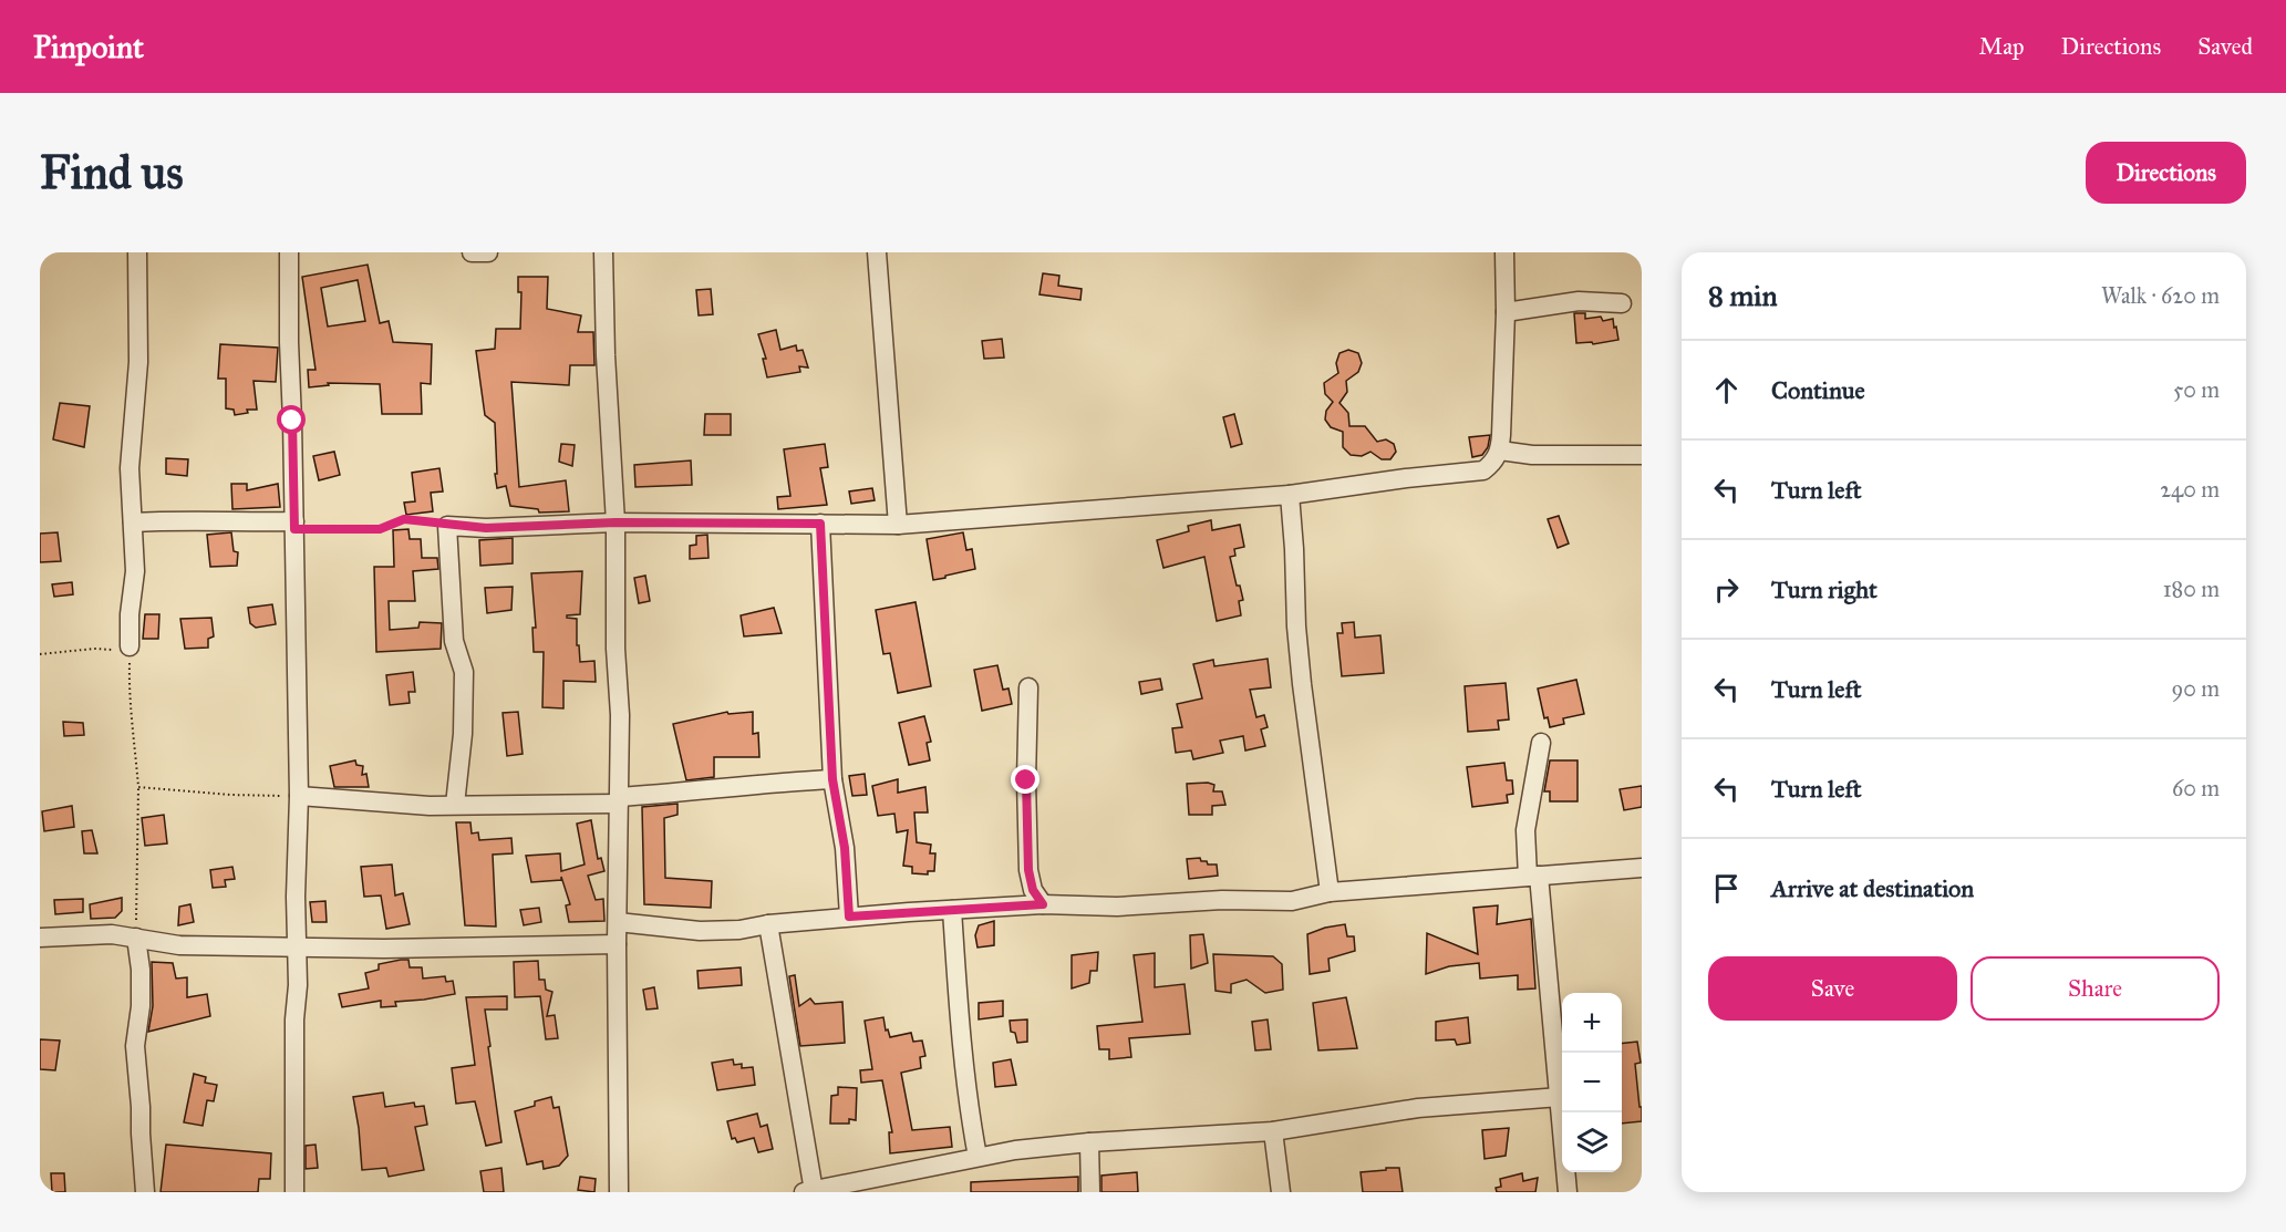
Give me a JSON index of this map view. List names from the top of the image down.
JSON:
{
  "page": {
    "header": "Pinpoint",
    "nav": ["Map", "Directions", "Saved"],
    "buttons": [
      "Directions",
      ["Save", "Share"]
    ],
    "title": "Find us",
    "heading": ["8 min", "Walk · 620 m"],
    "list": [
      ["Continue", "50 m"],
      ["Turn left", "240 m"],
      ["Turn right", "180 m"],
      ["Turn left", "90 m"],
      ["Turn left", "60 m"],
      "Arrive at destination"
    ],
    "map_buttons": ["+", "−"]
  }
}
